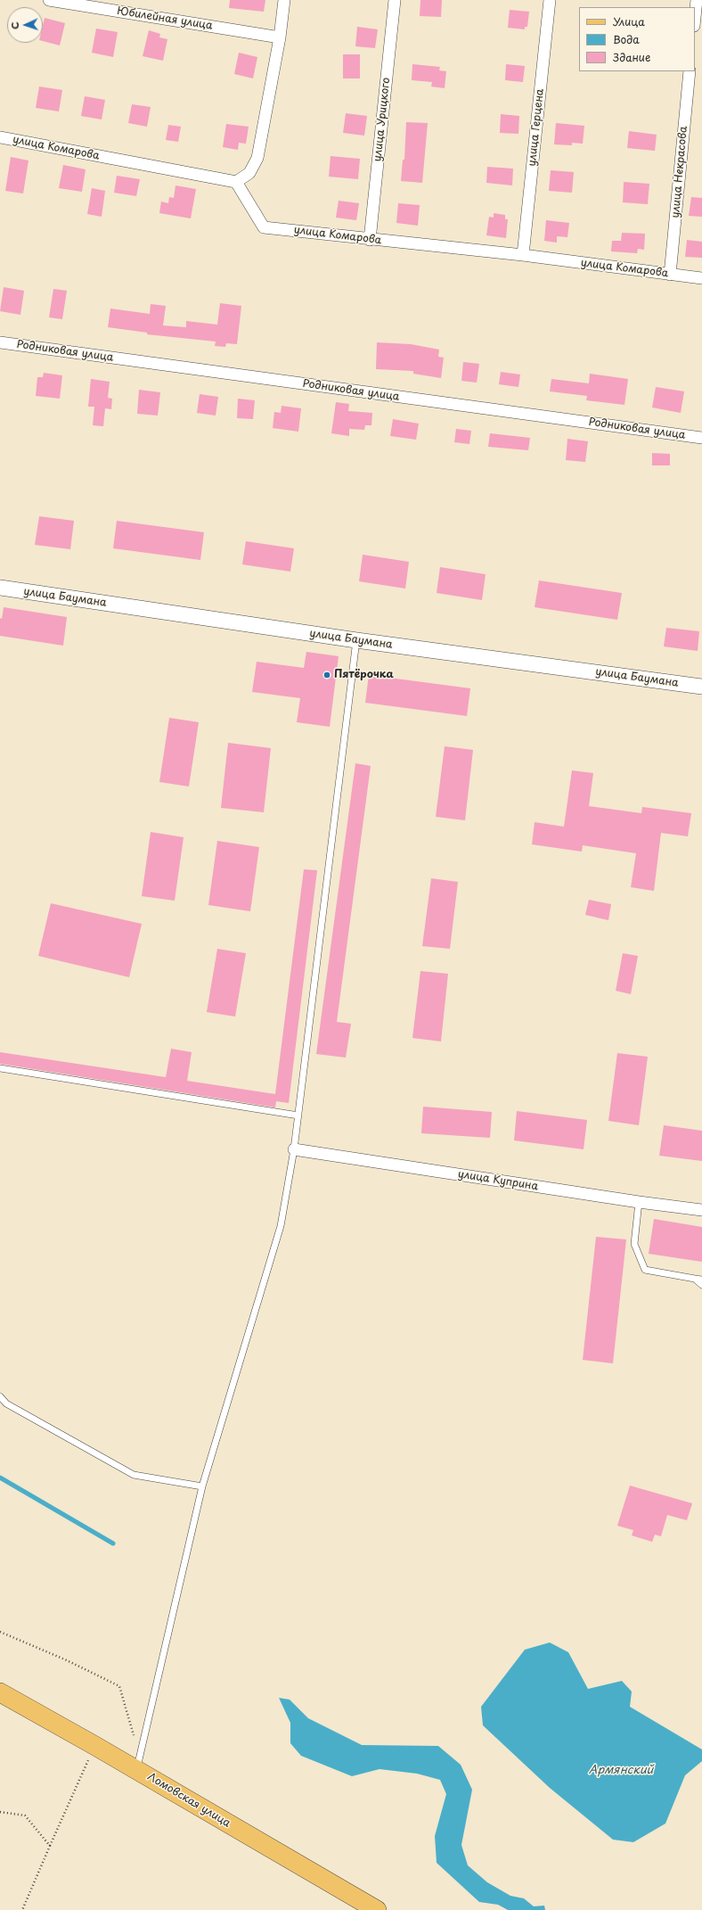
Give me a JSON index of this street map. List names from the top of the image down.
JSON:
{
  "streets": {
    "main road": ["Ломовская улица"],
    "street": [
      "Юбилейная улица",
      "улица Урицкого",
      "улица Герцена",
      "улица Комарова",
      "улица Некрасова",
      "Родниковая улица",
      "улица Баумана",
      "улица Куприна"
    ]
  },
  "crossings": [
    ["улица Урицкого", "улица Комарова"],
    ["улица Герцена", "улица Комарова"],
    ["улица Комарова", "улица Некрасова"]
  ],
  "water": ["Армянский"],
  "places": ["Пятёрочка"],
  "legend": ["Улица", "Вода", "Здание"],
  "north": "left"
}
